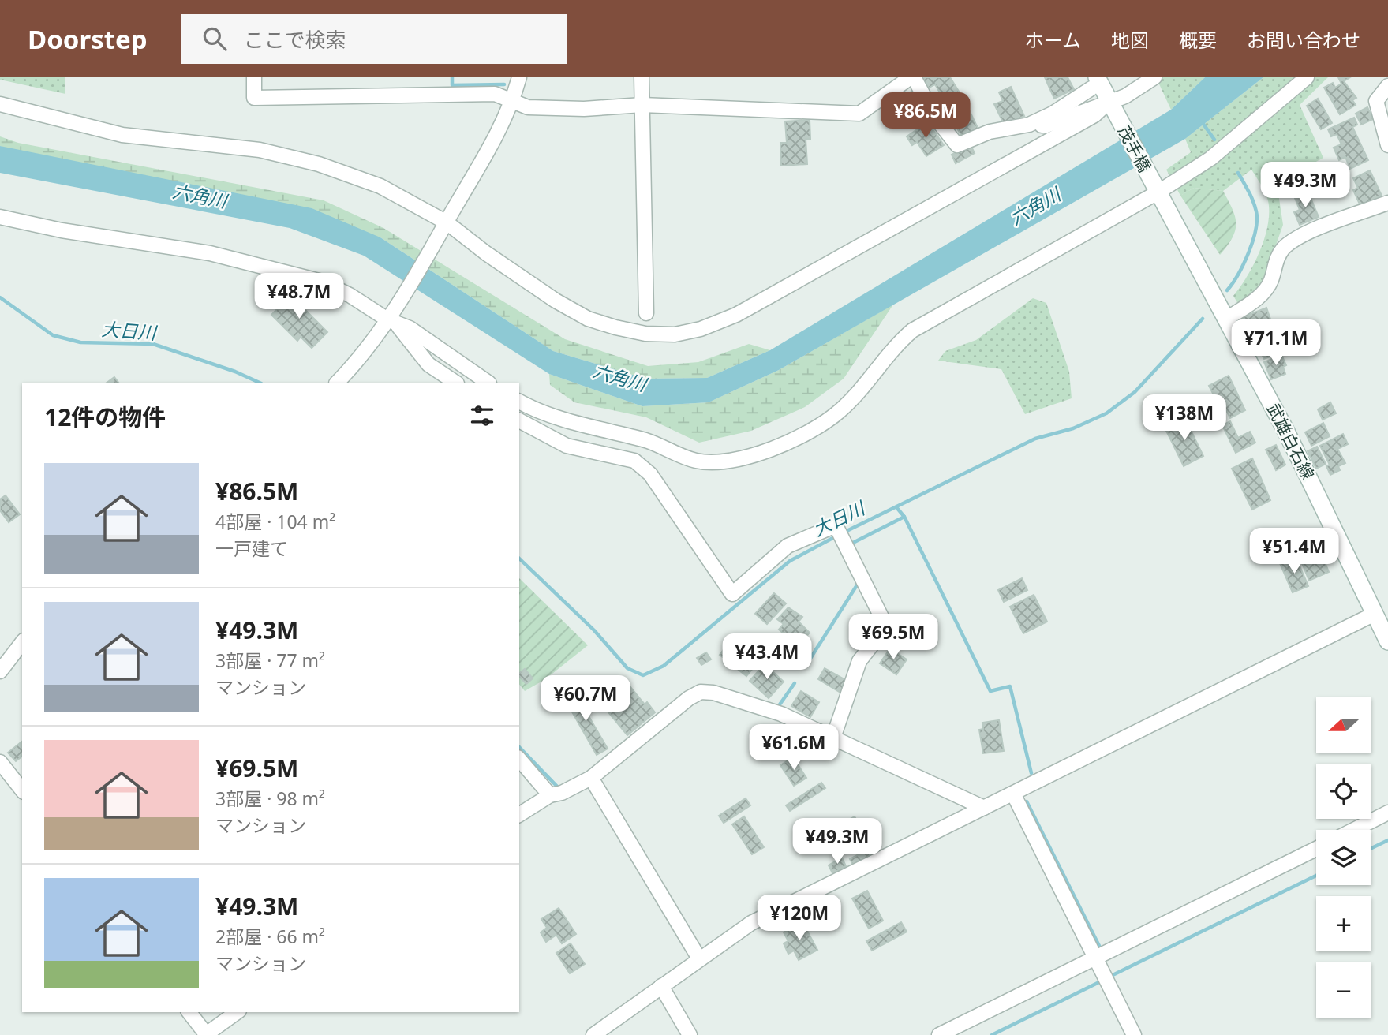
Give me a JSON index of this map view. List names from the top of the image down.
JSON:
{
  "streets": {
    "main road": ["茂手橋", "武雄白石線"]
  },
  "crossings": [
    ["茂手橋", "武雄白石線"]
  ],
  "water": ["六角川", "大日川"],
  "north": "left",
  "page": {
    "header": "Doorstep",
    "search": "ここで検索",
    "nav": [
      "ホーム",
      "地図",
      "概要",
      "お問い合わせ"
    ],
    "price": [
      "¥86.5M",
      "¥49.3M",
      "¥48.7M",
      "¥71.1M",
      "¥138M",
      "¥51.4M",
      "¥69.5M",
      "¥43.4M",
      "¥60.7M",
      "¥61.6M",
      "¥49.3M",
      "¥120M"
    ],
    "heading": "12件の物件",
    "list": [
      {
        "name": "¥86.5M",
        "note": "4部屋 · 104 m² · 一戸建て"
      },
      {
        "name": "¥49.3M",
        "note": "3部屋 · 77 m² · マンション"
      },
      {
        "name": "¥69.5M",
        "note": "3部屋 · 98 m² · マンション"
      },
      {
        "name": "¥49.3M",
        "note": "2部屋 · 66 m² · マンション"
      }
    ],
    "map_buttons": ["+", "−"]
  }
}
